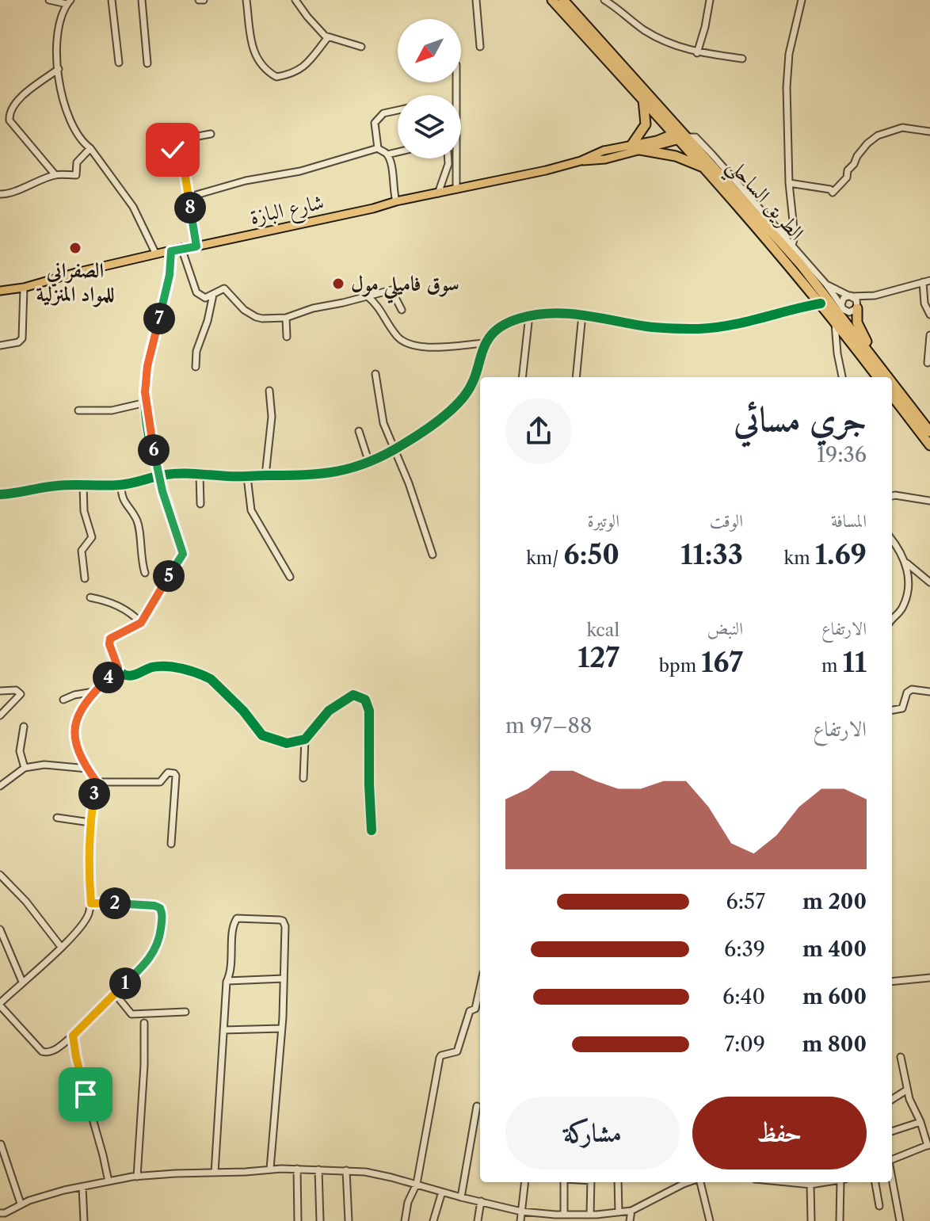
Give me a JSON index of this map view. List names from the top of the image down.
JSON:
{
  "streets": {
    "highway": ["الطريق الساحلي"],
    "main road": ["شارع البازة"]
  },
  "crossings": [
    ["الطريق الساحلي", "شارع البازة"]
  ],
  "places": ["الصفراني للمواد المنزلية", "سوق فاميلي مول"],
  "north": "bottom left",
  "page": {
    "pins": [
      "8",
      "7",
      "6",
      "5",
      "4",
      "3",
      "2",
      "1"
    ],
    "heading": ["جري مسائي", "19:36"],
    "stats": [
      ["المسافة", "1.69 km"],
      ["الوقت", "11:33"],
      ["الوتيرة", "6:50 /km"],
      ["الارتفاع", "11 m"],
      ["النبض", "167 bpm"],
      ["kcal", "127"]
    ],
    "chart": ["الارتفاع", "88–97 m"],
    "list": [
      {
        "name": "200 m",
        "note": "6:57"
      },
      {
        "name": "400 m",
        "note": "6:39"
      },
      {
        "name": "600 m",
        "note": "6:40"
      },
      {
        "name": "800 m",
        "note": "7:09"
      }
    ],
    "buttons": ["حفظ", "مشاركة"]
  }
}
